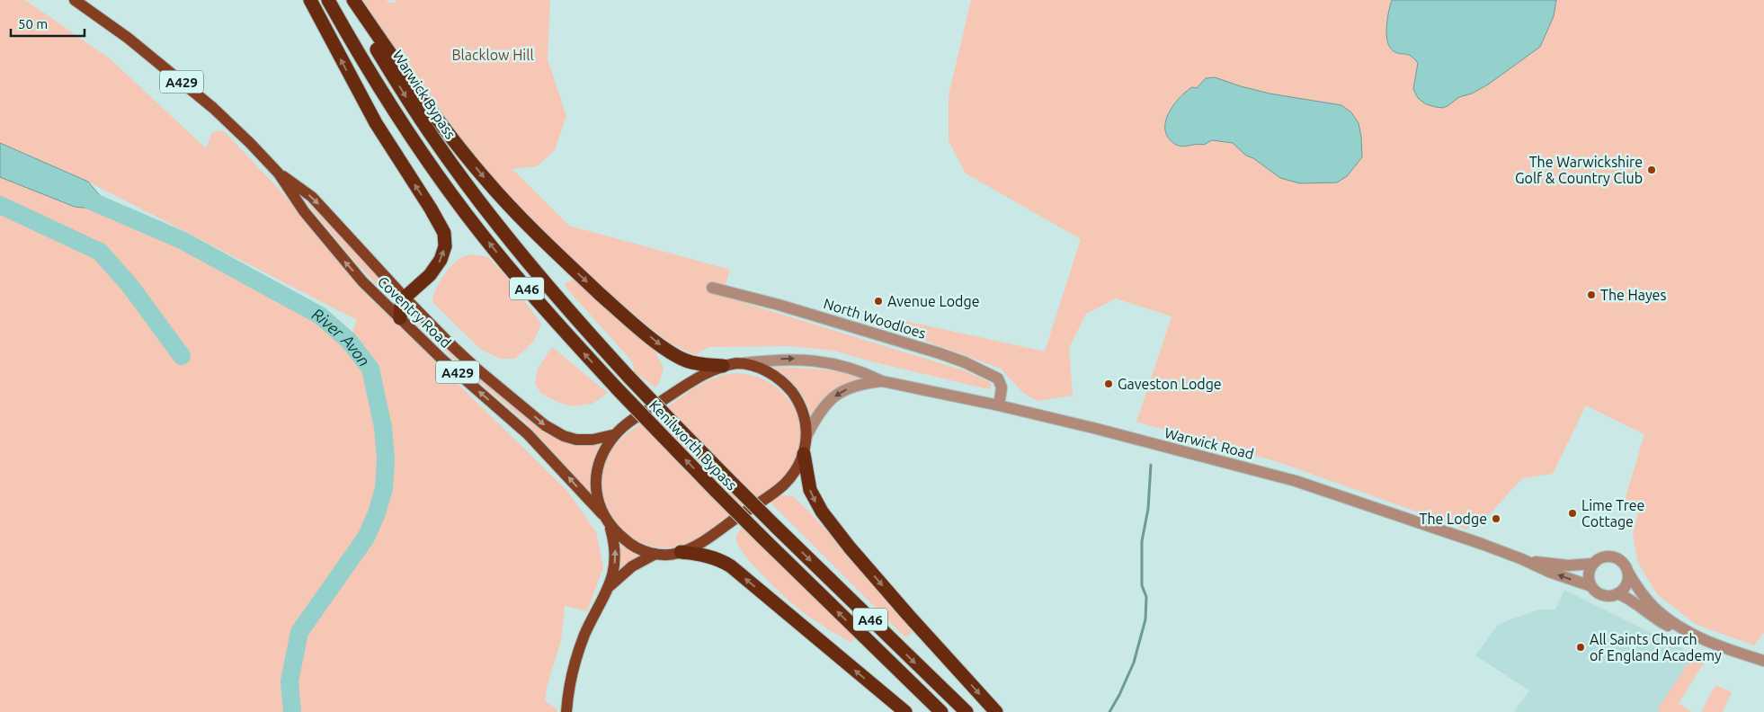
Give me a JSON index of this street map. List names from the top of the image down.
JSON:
{
  "streets": {
    "highway": ["Warwick Bypass", "A46", "Kenilworth Bypass"],
    "main road": ["A429", "Coventry Road"],
    "street": ["North Woodloes", "Warwick Road"]
  },
  "crossings": [
    ["Warwick Bypass", "Kenilworth Bypass"],
    ["North Woodloes", "Warwick Road"]
  ],
  "water": ["River Avon"],
  "parks": ["Blacklow Hill"],
  "places": [
    "The Warwickshire Golf & Country Club",
    "The Hayes",
    "Avenue Lodge",
    "Gaveston Lodge",
    "Lime Tree Cottage",
    "The Lodge",
    "All Saints Church of England Academy"
  ],
  "scale_bar": "50 m"
}
